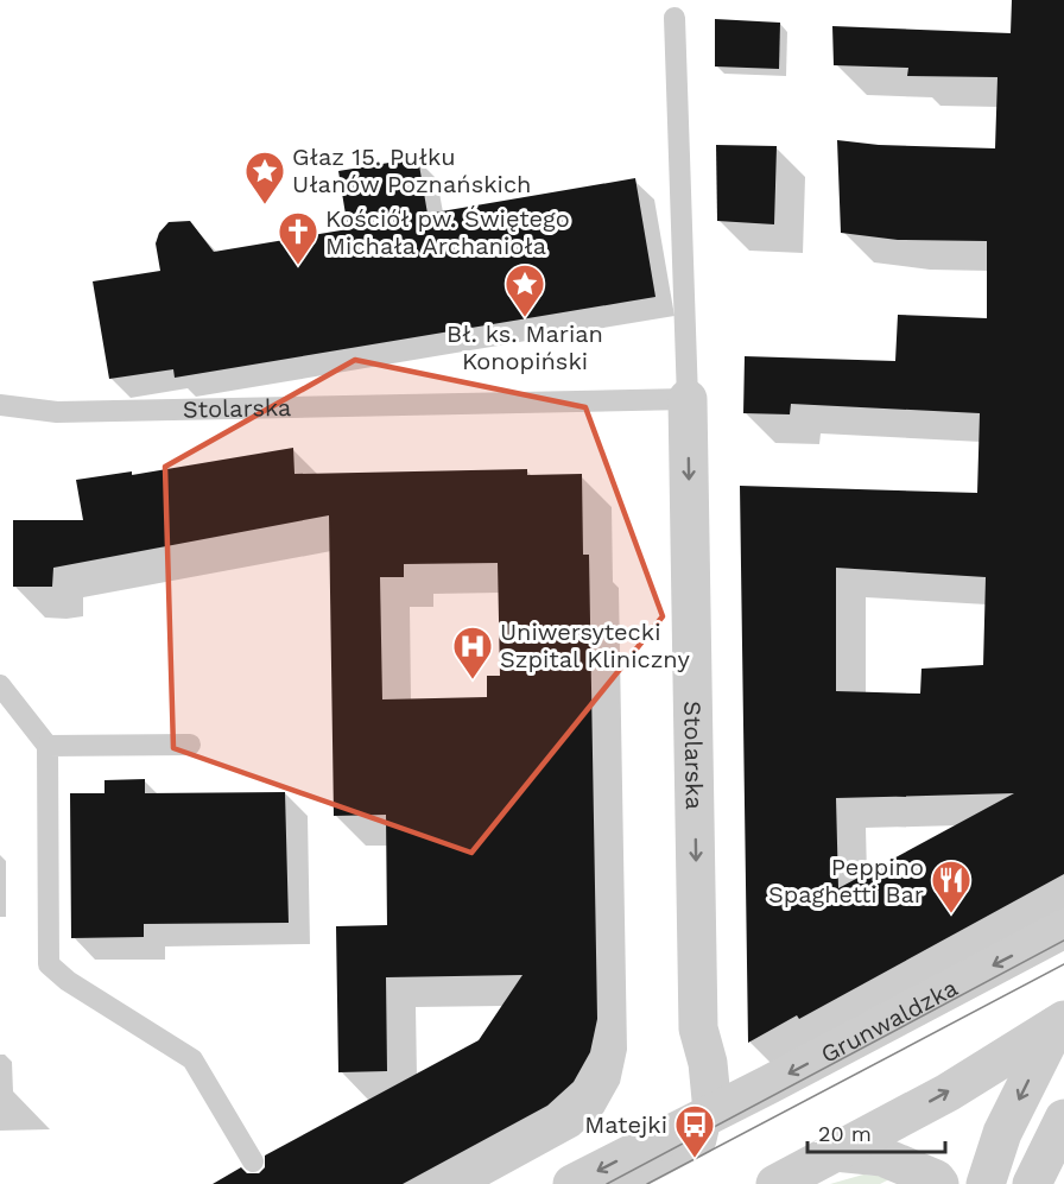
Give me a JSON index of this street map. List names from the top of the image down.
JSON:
{
  "streets": {
    "street": ["Stolarska", "Grunwaldzka"]
  },
  "crossings": [
    ["Stolarska", "Grunwaldzka"]
  ],
  "one_way": ["Stolarska"],
  "places": {
    "place": ["Głaz 15. Pułku Ułanów Poznańskich", "Bł. ks. Marian Konopiński"],
    "church": ["Kościół pw. Świętego Michała Archanioła"],
    "hospital": ["Uniwersytecki Szpital Kliniczny"],
    "restaurant": ["Peppino Spaghetti Bar"],
    "bus stop": ["Matejki"]
  },
  "scale_bar": "20 m"
}
